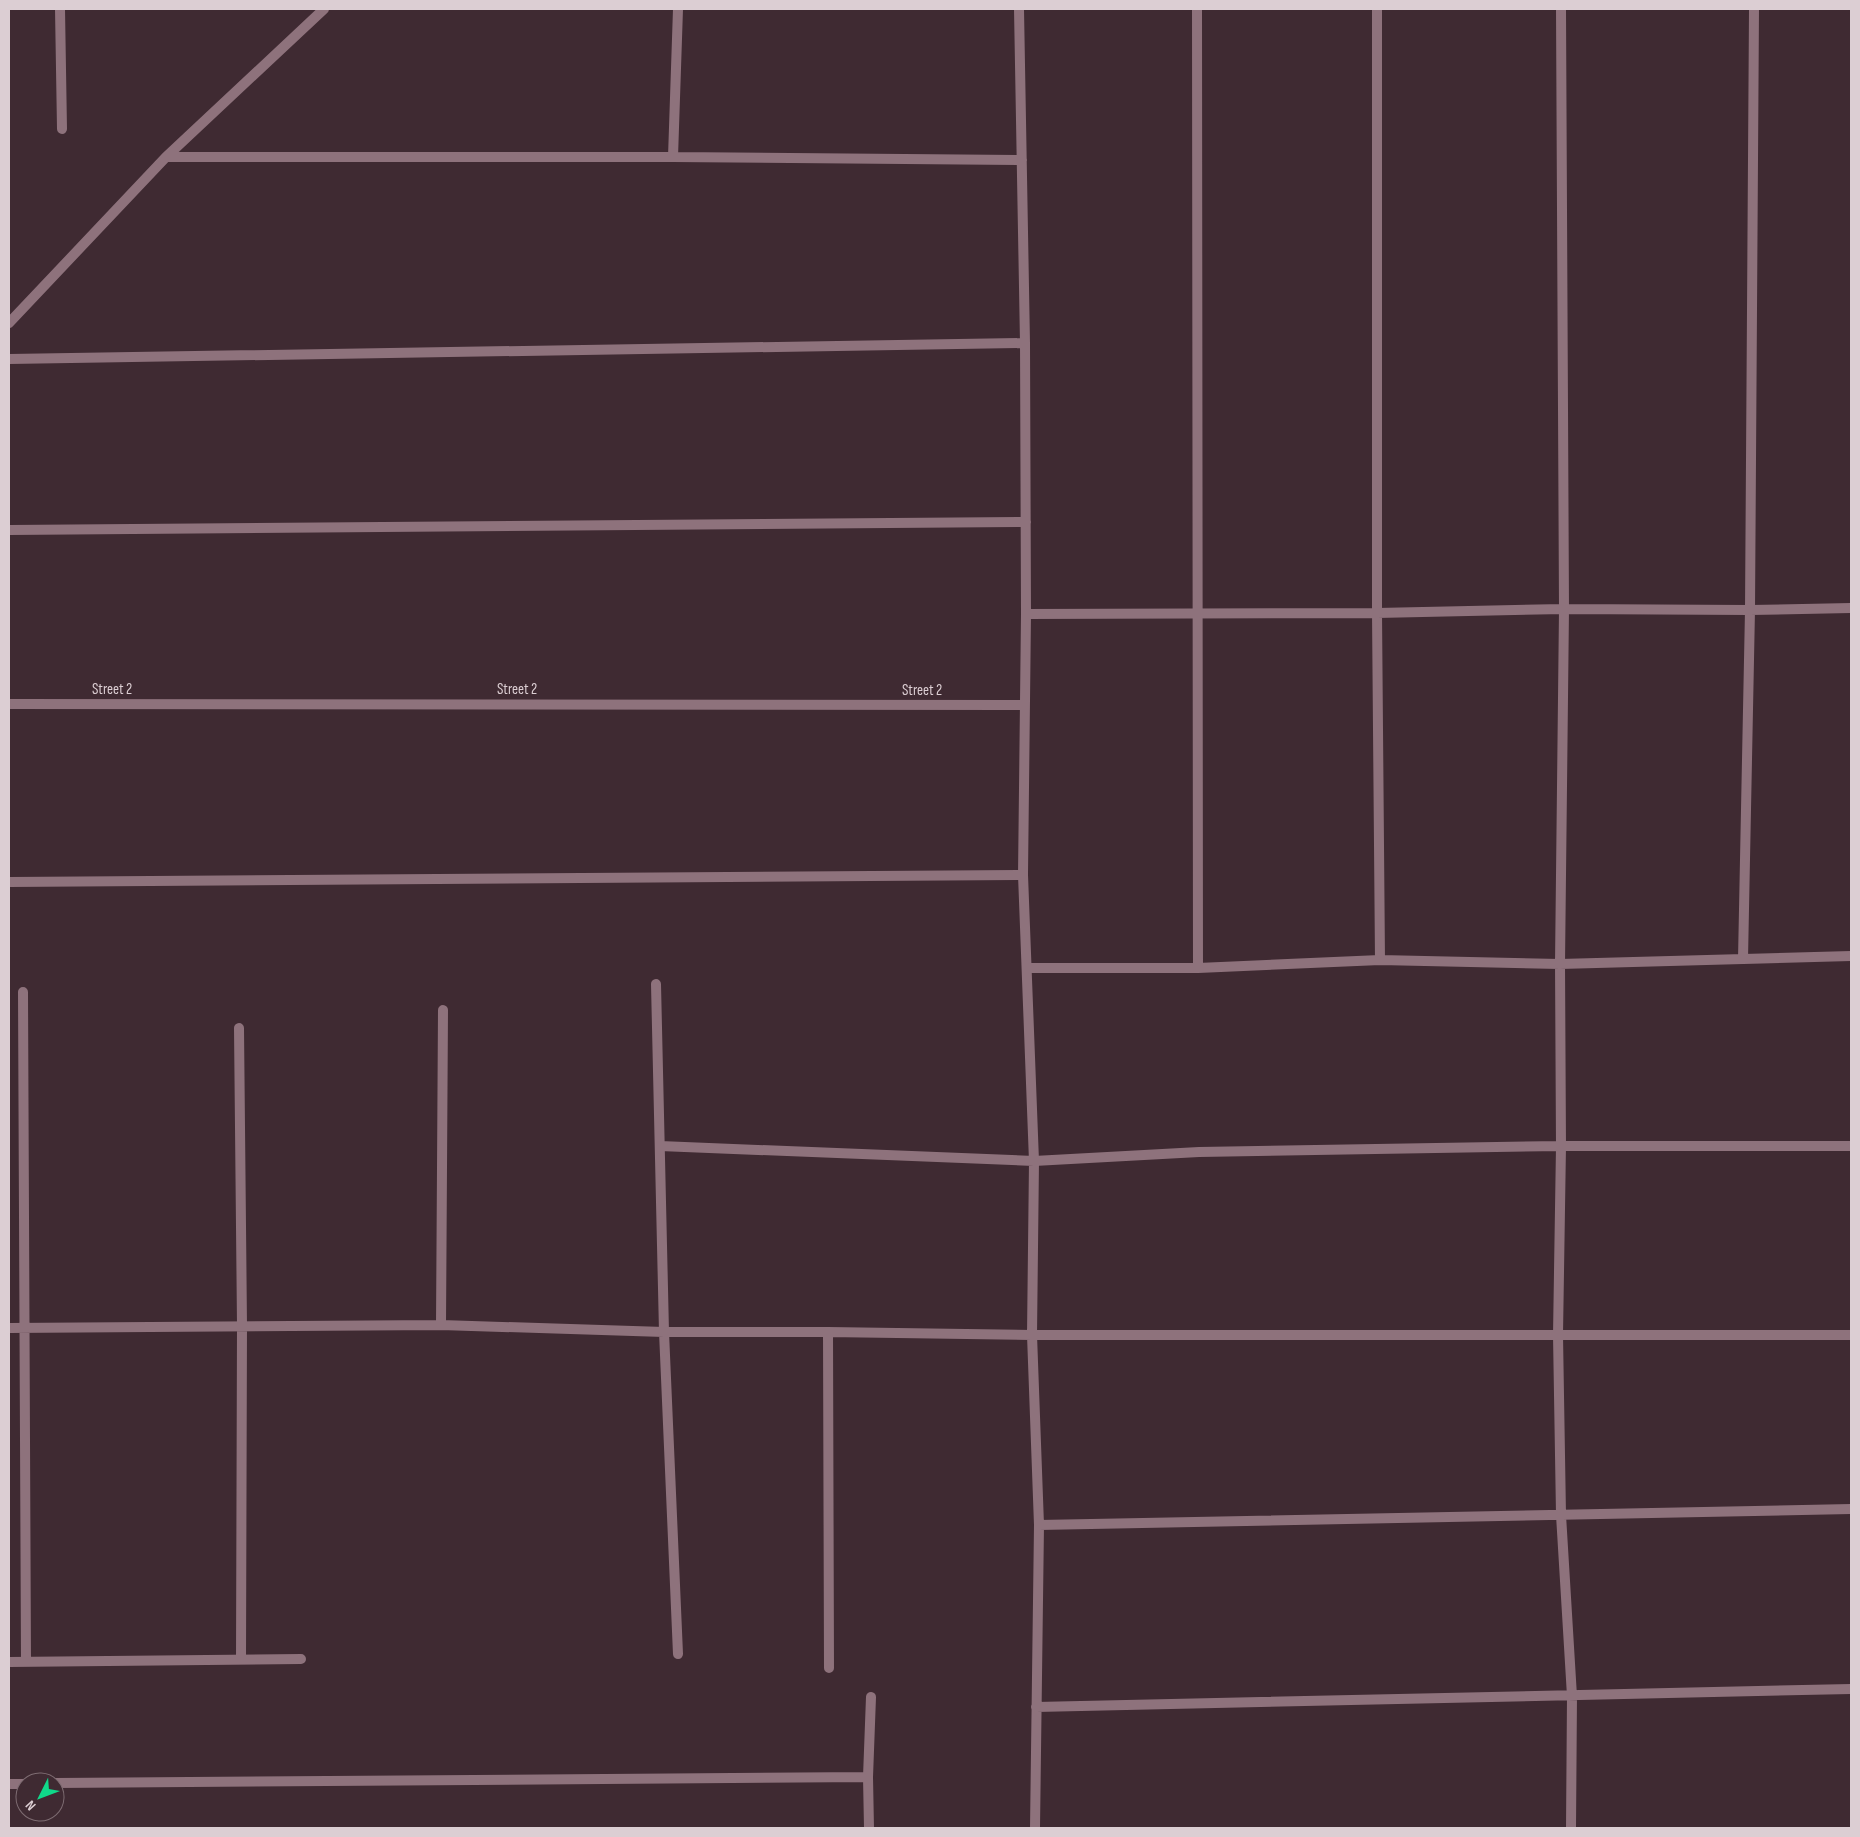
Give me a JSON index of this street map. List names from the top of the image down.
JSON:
{
  "streets": {
    "street": ["Street 2"]
  },
  "north": "bottom left"
}
